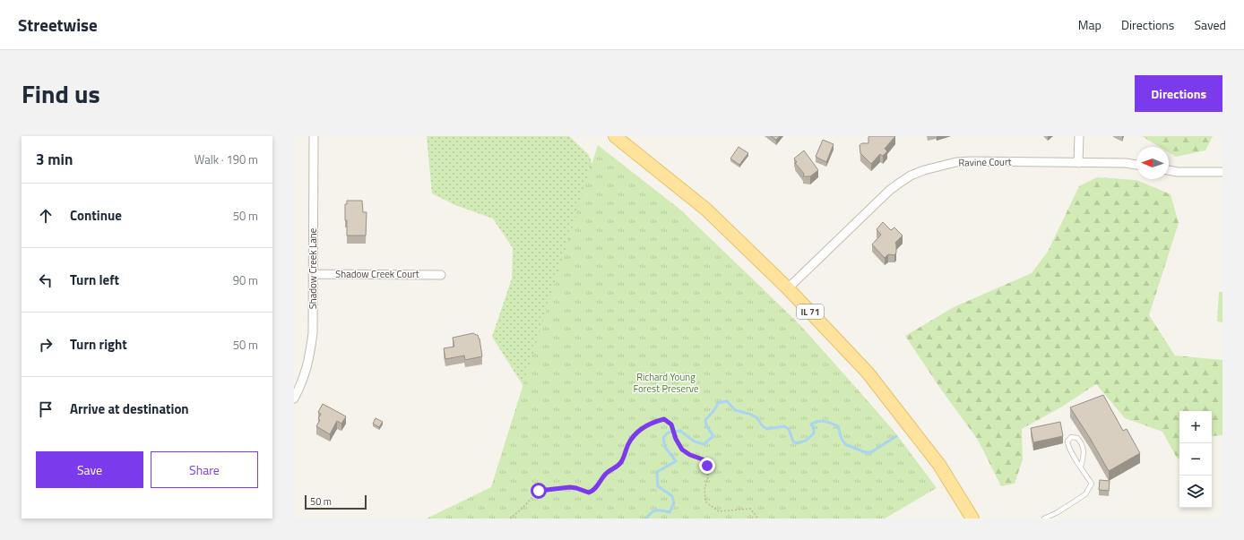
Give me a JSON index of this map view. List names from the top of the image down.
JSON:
{
  "streets": {
    "main road": ["IL 71"],
    "street": ["Ravine Court", "Shadow Creek Lane", "Shadow Creek Court"]
  },
  "crossings": [
    ["Ravine Court", "IL 71"],
    ["Shadow Creek Lane", "Shadow Creek Court"]
  ],
  "parks": ["Richard Young Forest Preserve"],
  "scale_bar": "50 m",
  "north": "left",
  "page": {
    "header": "Streetwise",
    "nav": ["Map", "Directions", "Saved"],
    "title": "Find us",
    "buttons": [
      "Directions",
      ["Save", "Share"]
    ],
    "heading": ["3 min", "Walk · 190 m"],
    "list": [
      ["Continue", "50 m"],
      ["Turn left", "90 m"],
      ["Turn right", "50 m"],
      "Arrive at destination"
    ],
    "map_buttons": ["+", "−"],
    "scale": "50 m"
  }
}
